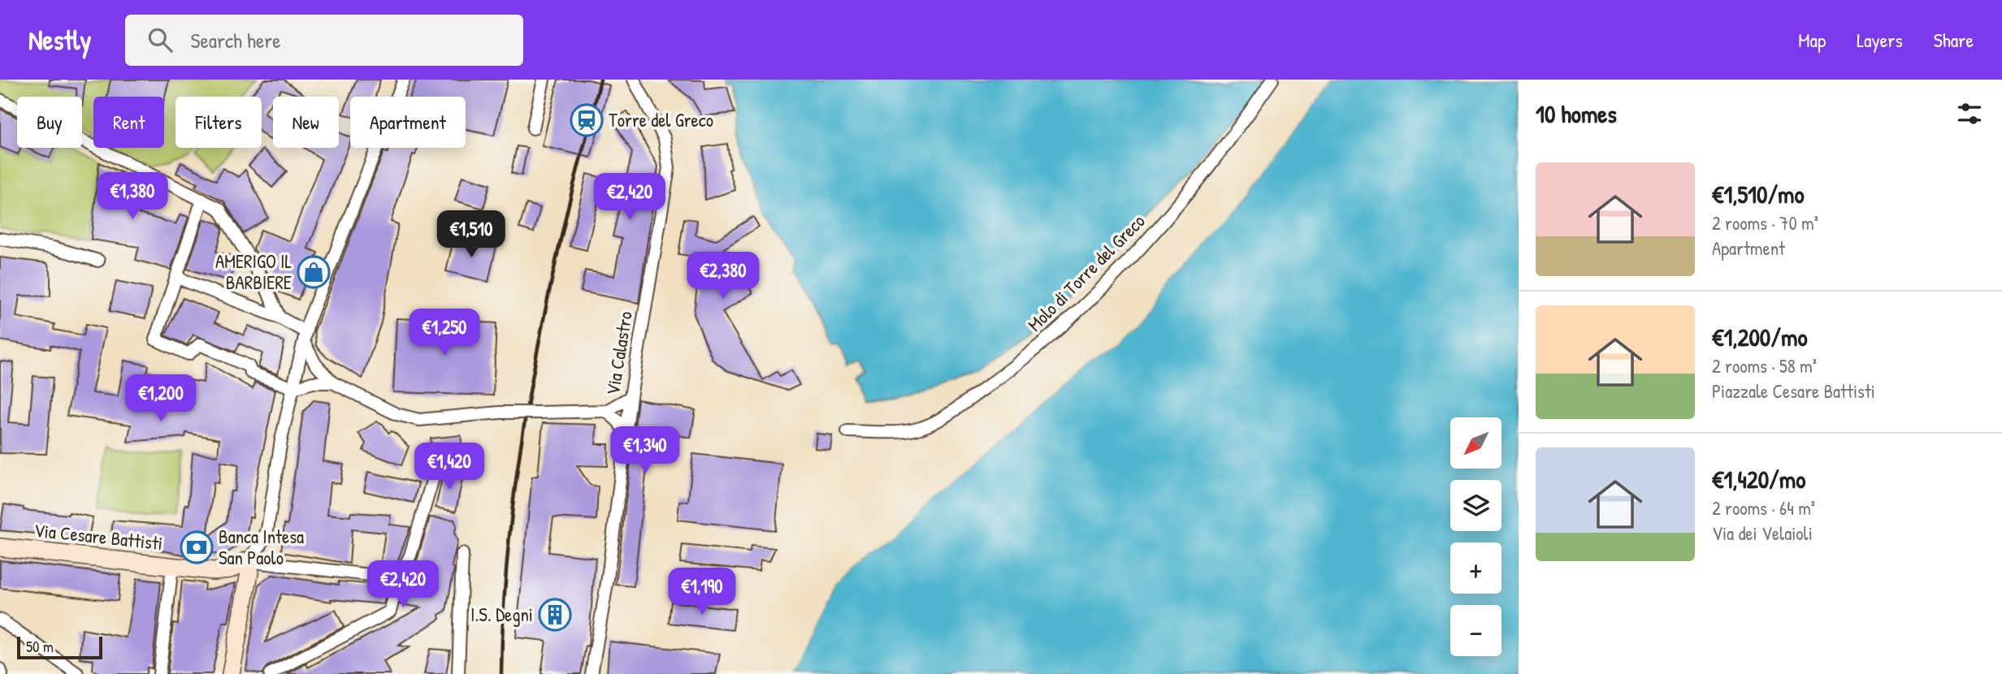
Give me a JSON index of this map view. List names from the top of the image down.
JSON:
{
  "streets": {
    "street": ["Molo di Torre del Greco", "Via Calastro", "Via Cesare Battisti"]
  },
  "places": {
    "station": ["Torre del Greco"],
    "shop": ["AMERIGO IL BARBIERE"],
    "bank": ["Banca Intesa San Paolo"],
    "building": ["I.S. Degni"]
  },
  "scale_bar": "50 m",
  "north": "bottom left",
  "page": {
    "header": "Nestly",
    "search": "Search here",
    "nav": ["Map", "Layers", "Share"],
    "heading": "10 homes",
    "chip": [
      "Buy",
      "Rent",
      "Filters",
      "New",
      "Apartment"
    ],
    "list": [
      {
        "name": "€1,510/mo",
        "note": "2 rooms · 70 m² · Apartment"
      },
      {
        "name": "€1,200/mo",
        "note": "2 rooms · 58 m² · Piazzale Cesare Battisti"
      },
      {
        "name": "€1,420/mo",
        "note": "2 rooms · 64 m² · Via dei Velaioli"
      }
    ],
    "price": [
      "€1,380",
      "€2,420",
      "€1,510",
      "€2,380",
      "€1,250",
      "€1,200",
      "€1,340",
      "€1,420",
      "€2,420",
      "€1,190"
    ],
    "map_buttons": ["+", "−"],
    "scale": "50 m"
  }
}
